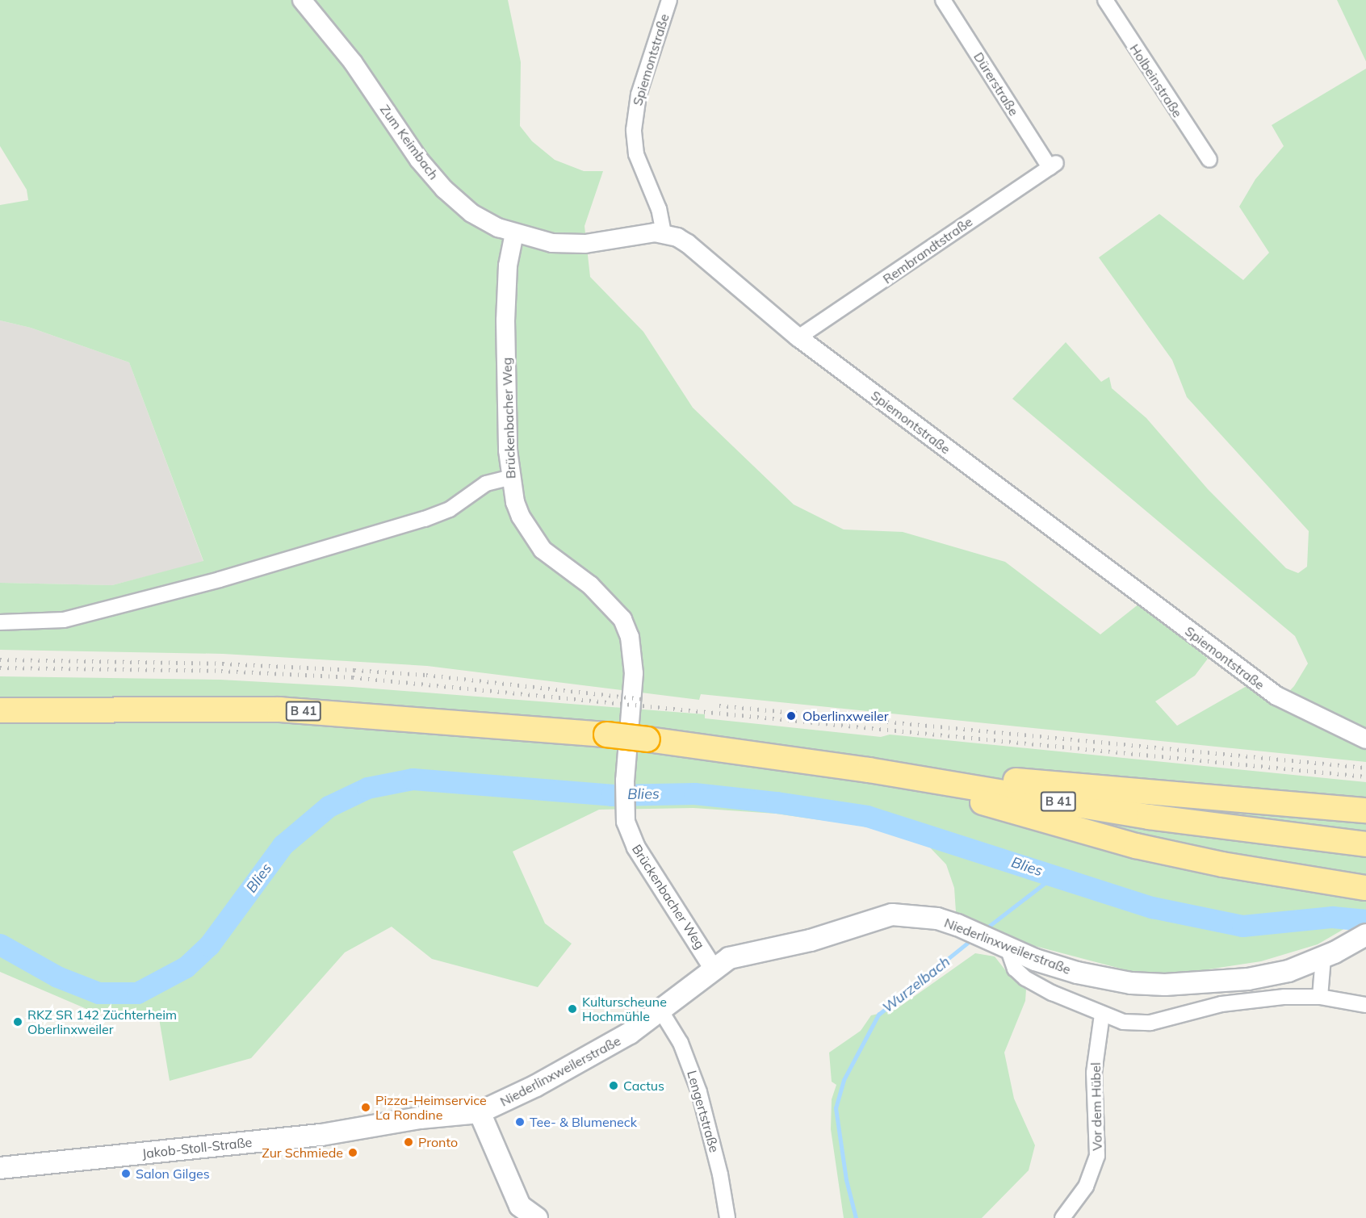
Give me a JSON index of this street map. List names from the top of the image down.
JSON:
{
  "streets": {
    "highway": ["B 41"],
    "main road": ["Niederlinxweilerstraße", "Jakob-Stoll-Straße"],
    "street": [
      "Spiemontstraße",
      "Holbeinstraße",
      "Dürerstraße",
      "Zum Keimbach",
      "Rembrandtstraße",
      "Brückenbacher Weg",
      "Vor dem Hübel",
      "Lengertstraße"
    ]
  },
  "crossings": [
    ["Spiemontstraße", "Zum Keimbach"],
    ["Spiemontstraße", "Rembrandtstraße"],
    ["Dürerstraße", "Rembrandtstraße"],
    ["Zum Keimbach", "Brückenbacher Weg"],
    ["Brückenbacher Weg", "Niederlinxweilerstraße"],
    ["Niederlinxweilerstraße", "Lengertstraße"],
    ["Niederlinxweilerstraße", "Jakob-Stoll-Straße"]
  ],
  "water": ["Blies", "Wurzelbach"],
  "places": [
    "Oberlinxweiler",
    "Kulturscheune Hochmühle",
    "RKZ SR 142 Züchterheim Oberlinxweiler",
    "Cactus",
    "Pizza-Heimservice La Rondine",
    "Tee- & Blumeneck",
    "Pronto",
    "Zur Schmiede",
    "Salon Gilges"
  ]
}
